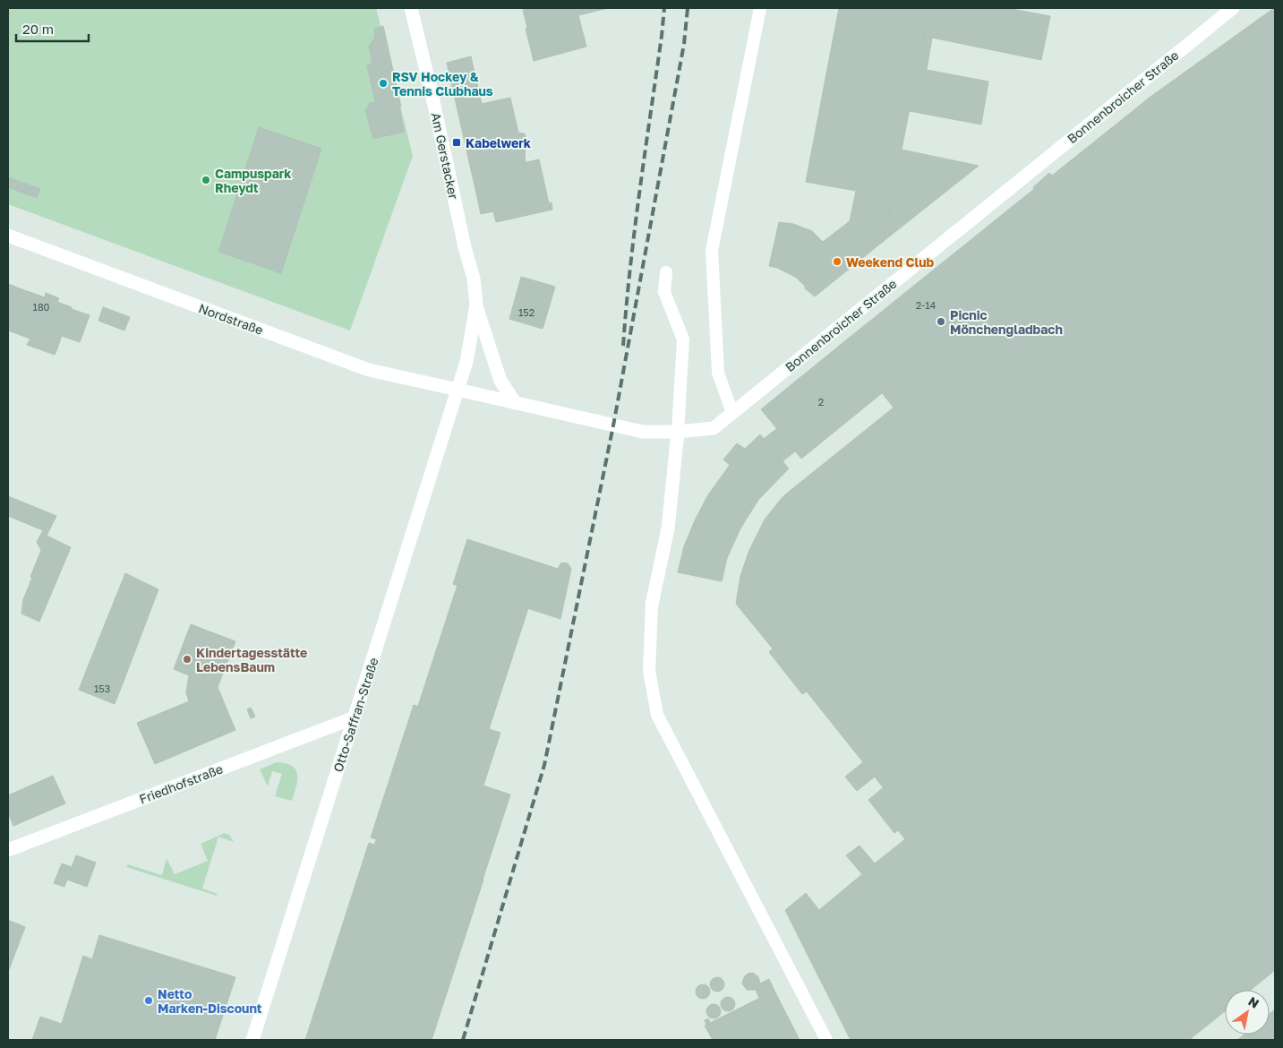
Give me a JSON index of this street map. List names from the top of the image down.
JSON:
{
  "streets": {
    "street": [
      "Bonnenbroicher Straße",
      "Am Gerstacker",
      "Nordstraße",
      "Otto-Saffran-Straße",
      "Friedhofstraße"
    ]
  },
  "crossings": [
    ["Bonnenbroicher Straße", "Am Gerstacker"],
    ["Bonnenbroicher Straße", "Nordstraße"],
    ["Bonnenbroicher Straße", "Otto-Saffran-Straße"],
    ["Am Gerstacker", "Nordstraße"],
    ["Am Gerstacker", "Otto-Saffran-Straße"],
    ["Nordstraße", "Otto-Saffran-Straße"],
    ["Otto-Saffran-Straße", "Friedhofstraße"]
  ],
  "places": {
    "other": [
      "RSV Hockey & Tennis Clubhaus",
      "Campuspark Rheydt",
      "Weekend Club",
      "Picnic Mönchengladbach",
      "Kindertagesstätte LebensBaum",
      "Netto Marken-Discount"
    ],
    "transit": ["Kabelwerk"]
  },
  "house_numbers": [
    "2-14",
    "180",
    "152",
    "2",
    "153"
  ],
  "scale_bar": "20 m",
  "north": "top right"
}
